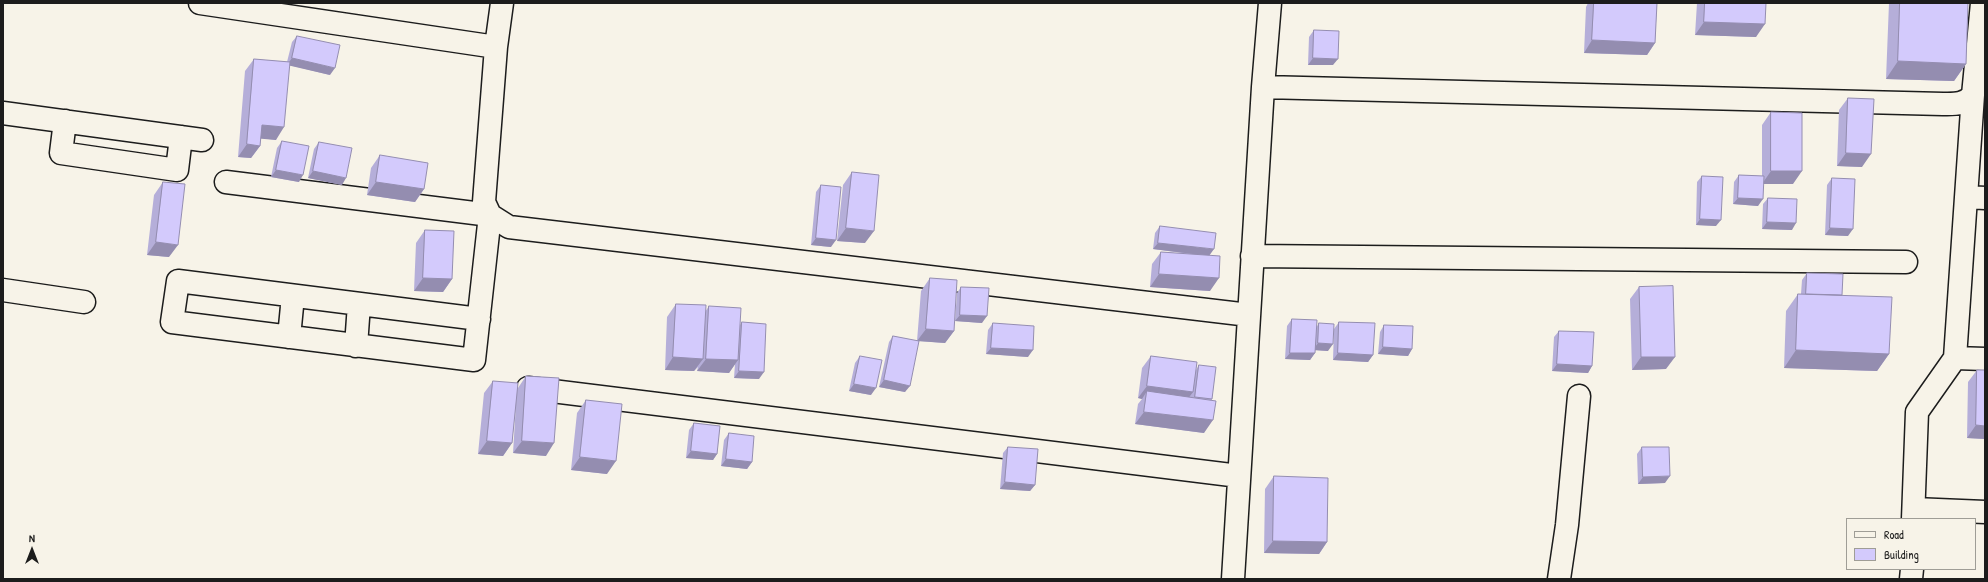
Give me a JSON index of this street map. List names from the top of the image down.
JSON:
{
  "legend": ["Road", "Building"],
  "north": "top"
}
